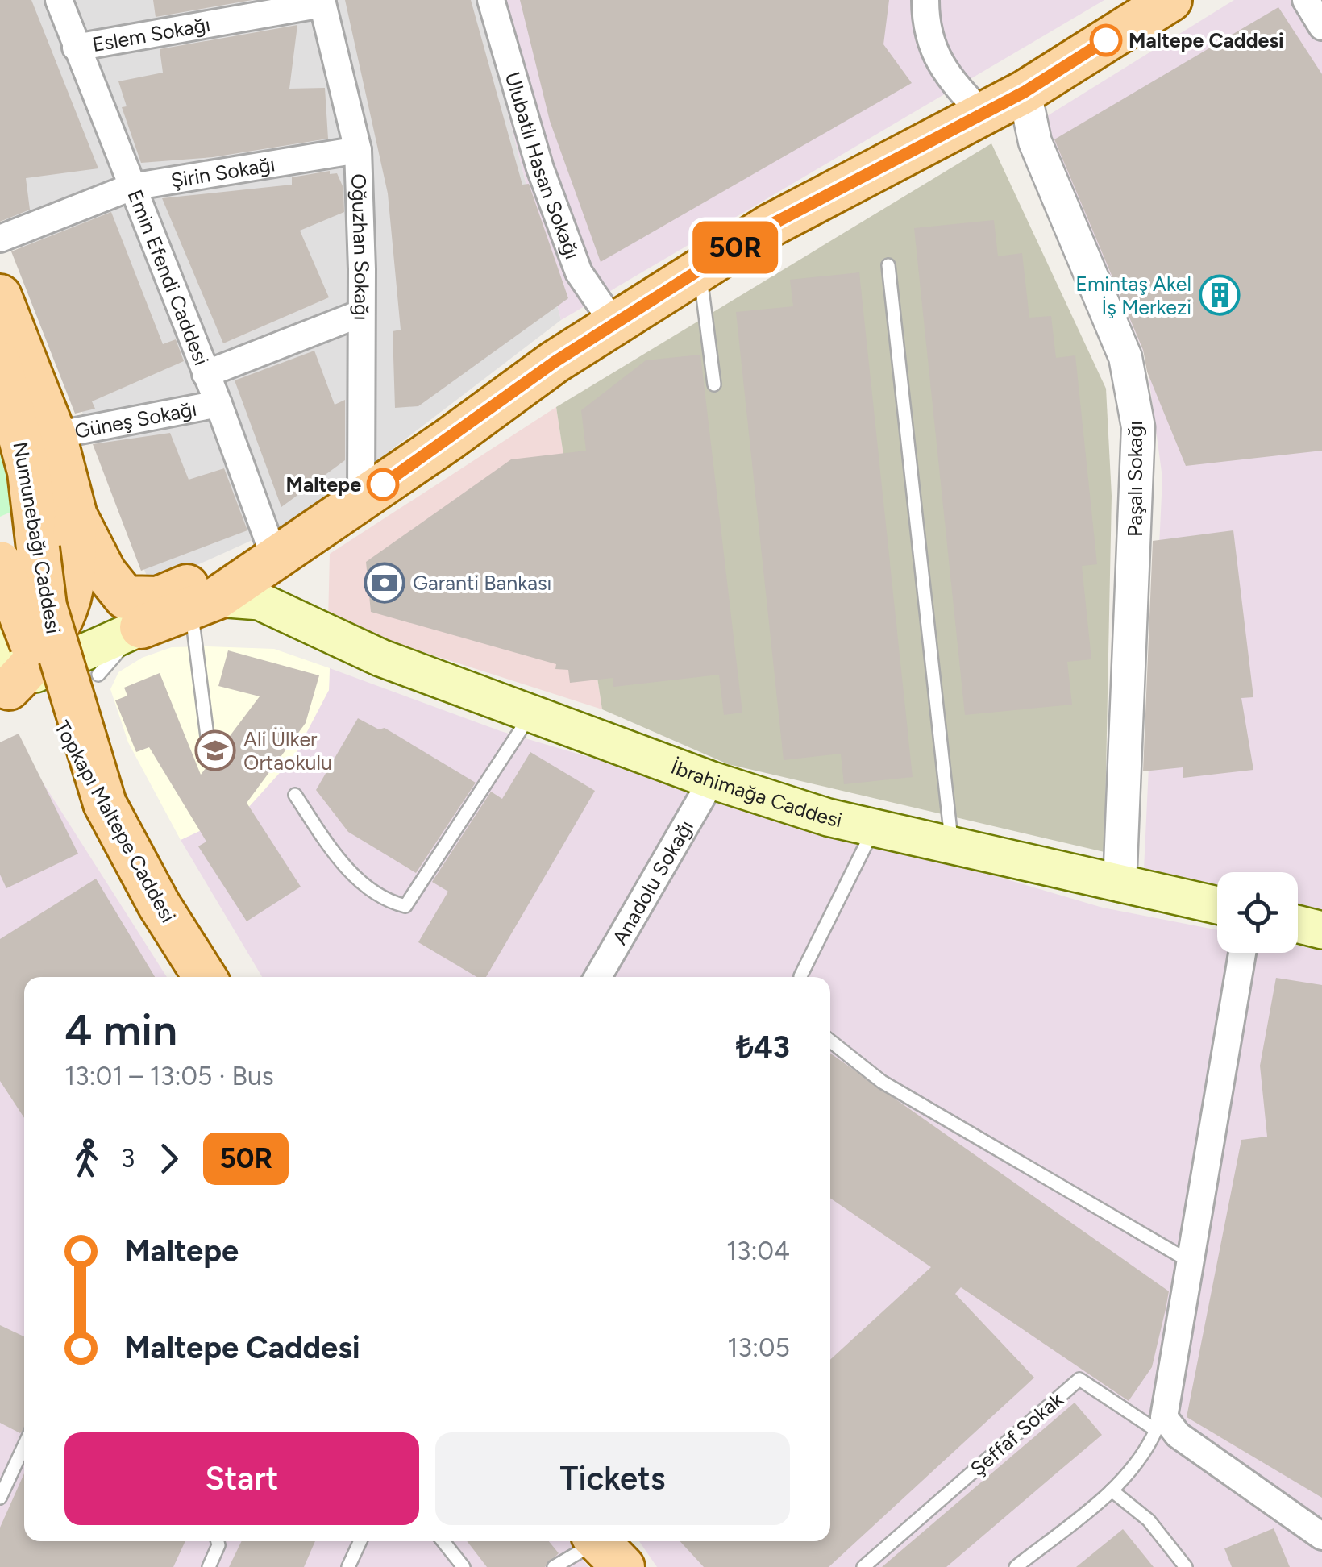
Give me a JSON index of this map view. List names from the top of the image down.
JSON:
{
  "streets": {
    "main road": ["Numunebağı Caddesi", "İbrahimağa Caddesi", "Topkapı Maltepe Caddesi"],
    "street": [
      "Eslem Sokağı",
      "Ulubatlı Hasan Sokağı",
      "Şirin Sokağı",
      "Oğuzhan Sokağı",
      "Emin Efendi Caddesi",
      "Güneş Sokağı",
      "Paşalı Sokağı",
      "Anadolu Sokağı"
    ],
    "lane": ["Şeffaf Sokak"]
  },
  "crossings": [
    ["Eslem Sokağı", "Oğuzhan Sokağı"],
    ["Eslem Sokağı", "Emin Efendi Caddesi"],
    ["Şirin Sokağı", "Oğuzhan Sokağı"],
    ["Şirin Sokağı", "Emin Efendi Caddesi"],
    ["Emin Efendi Caddesi", "Güneş Sokağı"],
    ["Paşalı Sokağı", "İbrahimağa Caddesi"],
    ["Numunebağı Caddesi", "Topkapı Maltepe Caddesi"],
    ["İbrahimağa Caddesi", "Anadolu Sokağı"]
  ],
  "places": {
    "other": ["Maltepe Caddesi", "Maltepe"],
    "building": ["Emintaş Akel İş Merkezi"],
    "bank": ["Garanti Bankası"],
    "school or university": ["Ali Ülker Ortaokulu"]
  },
  "lines": ["bus line 50R"],
  "page": {
    "on_map": "50R",
    "heading": ["4 min", "13:01 – 13:05 · Bus", "₺43"],
    "legs": ["3", "50R"],
    "list": [
      {
        "name": "Maltepe",
        "value": "13:04"
      },
      {
        "name": "Maltepe Caddesi",
        "value": "13:05"
      }
    ],
    "buttons": ["Start", "Tickets"]
  }
}
